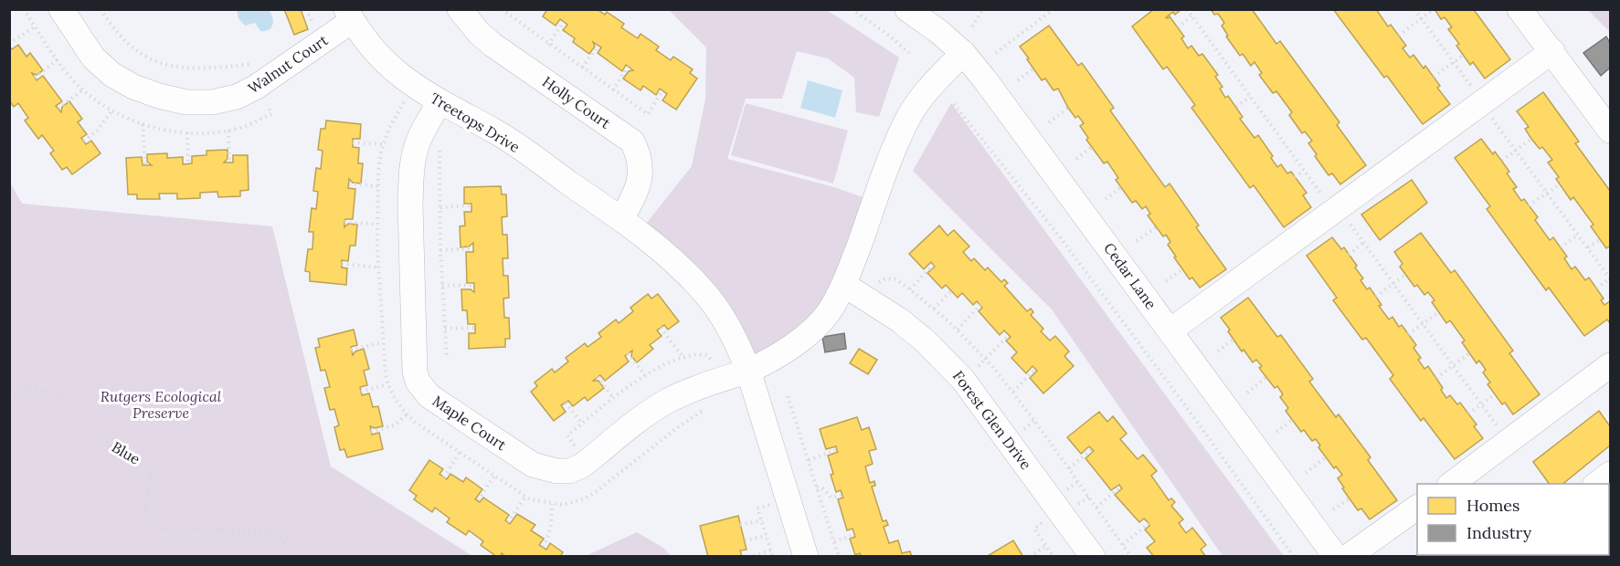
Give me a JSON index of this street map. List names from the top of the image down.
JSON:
{
  "streets": {
    "street": [
      "Walnut Court",
      "Holly Court",
      "Treetops Drive",
      "Cedar Lane",
      "Forest Glen Drive",
      "Maple Court"
    ],
    "path": ["Blue"]
  },
  "crossings": [
    ["Walnut Court", "Treetops Drive"],
    ["Holly Court", "Treetops Drive"],
    ["Treetops Drive", "Maple Court"]
  ],
  "parks": ["Rutgers Ecological Preserve"],
  "legend": ["Homes", "Industry"]
}
